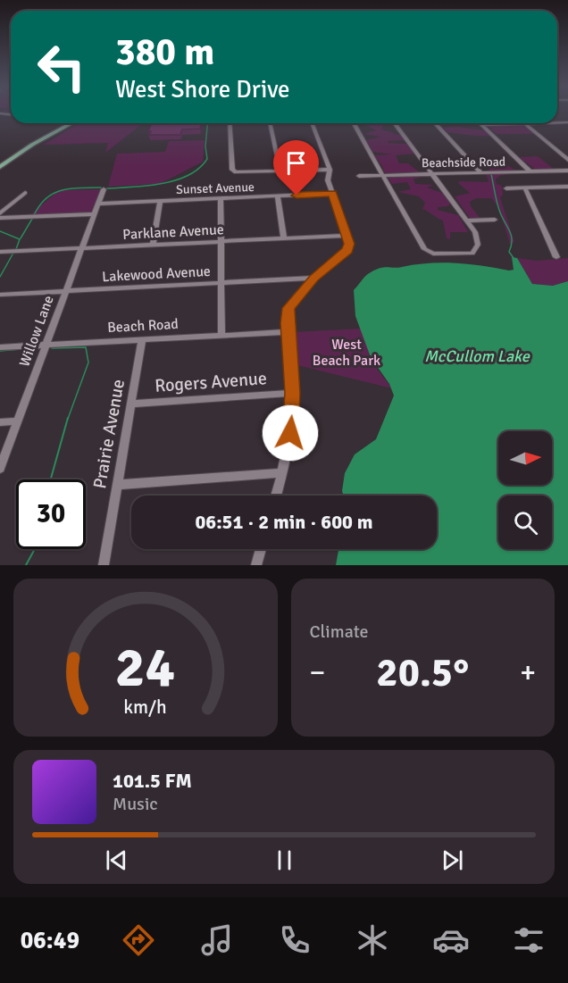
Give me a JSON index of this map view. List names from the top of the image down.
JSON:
{
  "streets": {
    "street": [
      "Beachside Road",
      "Sunset Avenue",
      "Parklane Avenue",
      "Lakewood Avenue",
      "Beach Road",
      "Willow Lane",
      "Rogers Avenue",
      "Prairie Avenue"
    ]
  },
  "crossings": [
    ["Sunset Avenue", "Willow Lane"],
    ["Parklane Avenue", "Willow Lane"],
    ["Lakewood Avenue", "Willow Lane"],
    ["Beach Road", "Willow Lane"],
    ["Beach Road", "Prairie Avenue"],
    ["Rogers Avenue", "Prairie Avenue"]
  ],
  "water": ["McCullom Lake"],
  "parks": ["West Beach Park"],
  "north": "right",
  "page": {
    "turn": ["380 m", "West Shore Drive"],
    "limit": "30",
    "trip": "06:51 · 2 min · 600 m",
    "tile": "Climate",
    "heat": ["−", "20.5°", "+"],
    "song": ["101.5 FM", "Music"],
    "tabs": "06:49",
    "gauge": ["24", "km/h"]
  }
}
